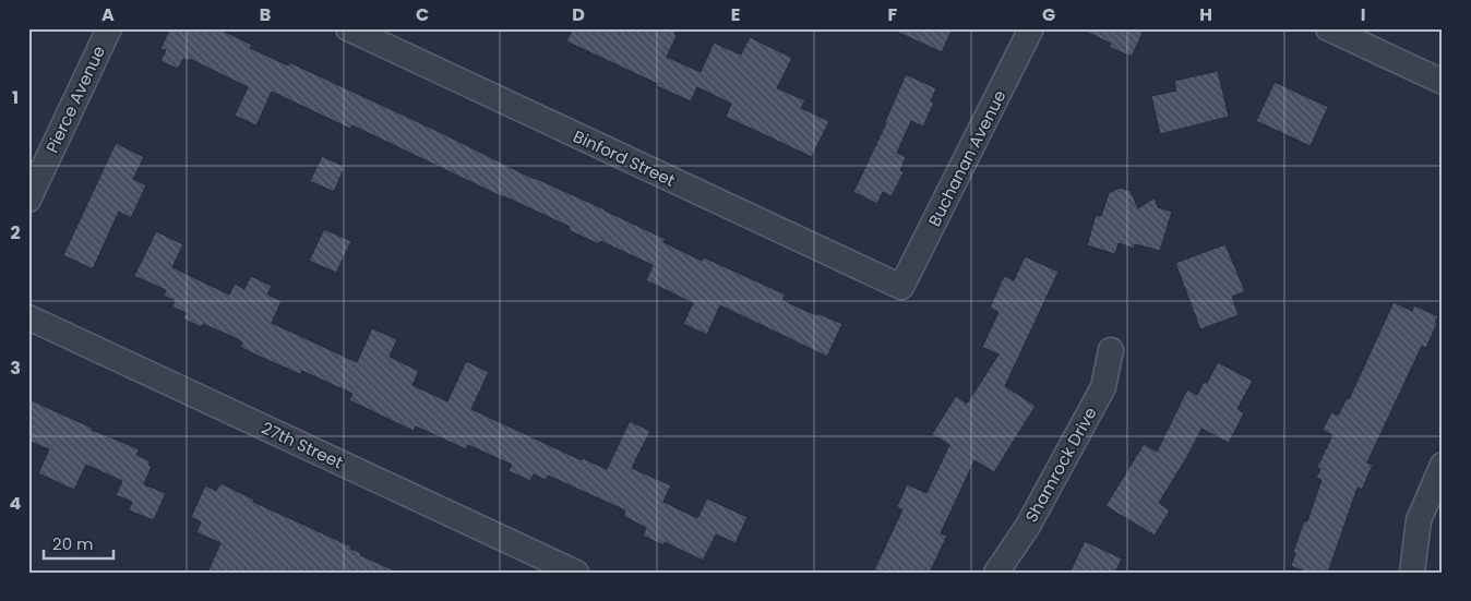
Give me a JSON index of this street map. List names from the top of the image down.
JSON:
{
  "streets": {
    "street": [
      "Pierce Avenue",
      "Binford Street",
      "Buchanan Avenue",
      "27th Street",
      "Shamrock Drive"
    ]
  },
  "crossings": [
    ["Binford Street", "Buchanan Avenue"]
  ],
  "scale_bar": "20 m",
  "grid": {
    "columns": [
      "A",
      "B",
      "C",
      "D",
      "E",
      "F",
      "G",
      "H",
      "I"
    ],
    "rows": [
      "1",
      "2",
      "3",
      "4"
    ]
  }
}
